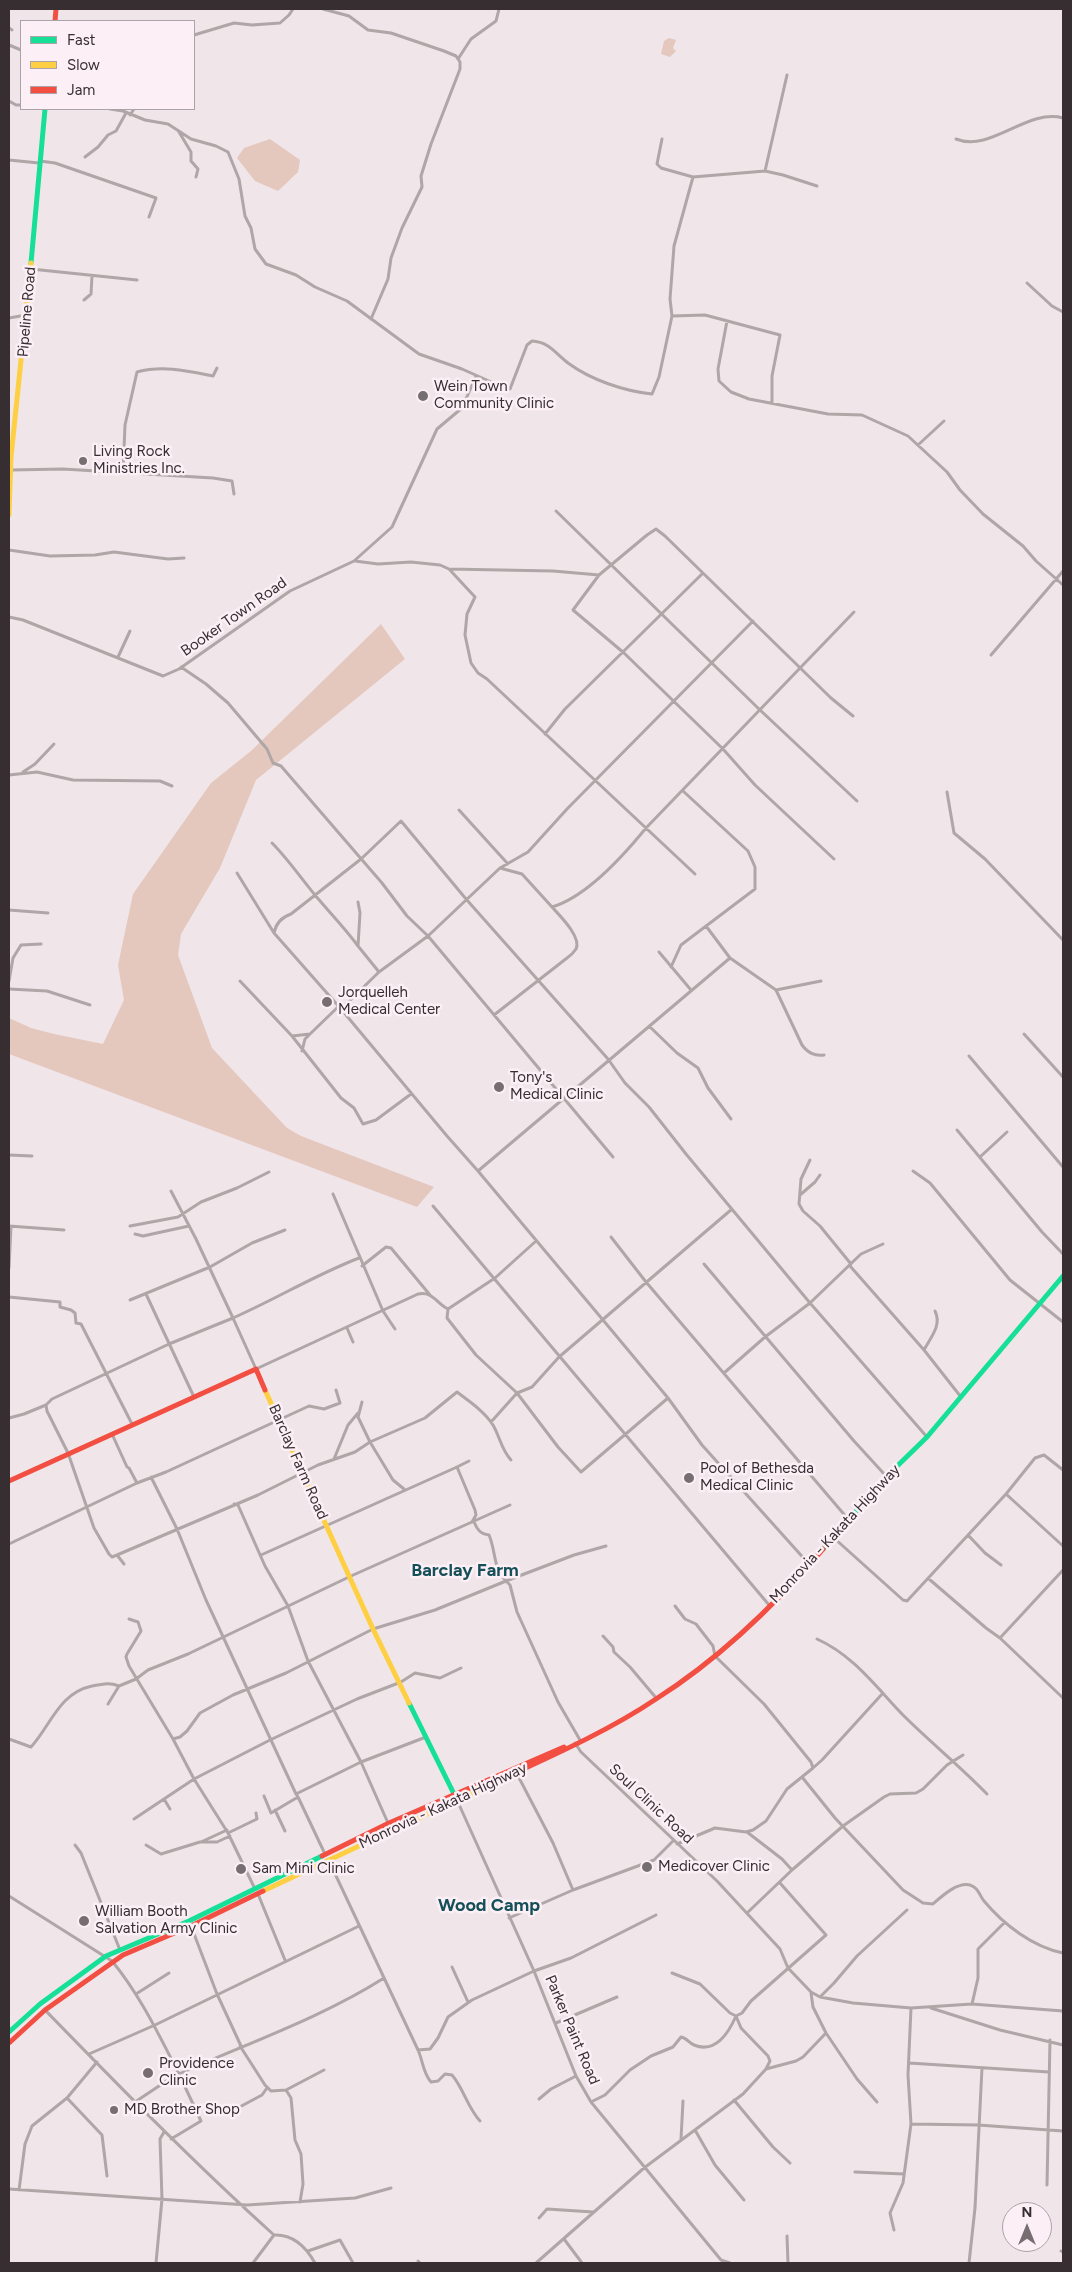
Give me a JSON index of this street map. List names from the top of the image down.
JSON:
{
  "streets": {
    "main road": ["Pipeline Road", "Barclay Farm Road", "Monrovia - Kakata Highway"],
    "street": ["Booker Town Road", "Soul Clinic Road", "Parker Paint Road"]
  },
  "crossings": [
    ["Barclay Farm Road", "Monrovia - Kakata Highway"],
    ["Barclay Farm Road", "Parker Paint Road"],
    ["Monrovia - Kakata Highway", "Soul Clinic Road"],
    ["Monrovia - Kakata Highway", "Parker Paint Road"]
  ],
  "districts": ["Barclay Farm", "Wood Camp"],
  "places": [
    "Wein Town Community Clinic",
    "Living Rock Ministries Inc.",
    "Jorquelleh Medical Center",
    "Tony's Medical Clinic",
    "Pool of Bethesda Medical Clinic",
    "Medicover Clinic",
    "Sam Mini Clinic",
    "William Booth Salvation Army Clinic",
    "Providence Clinic",
    "MD Brother Shop"
  ],
  "legend": ["Fast", "Slow", "Jam"],
  "north": "top"
}
